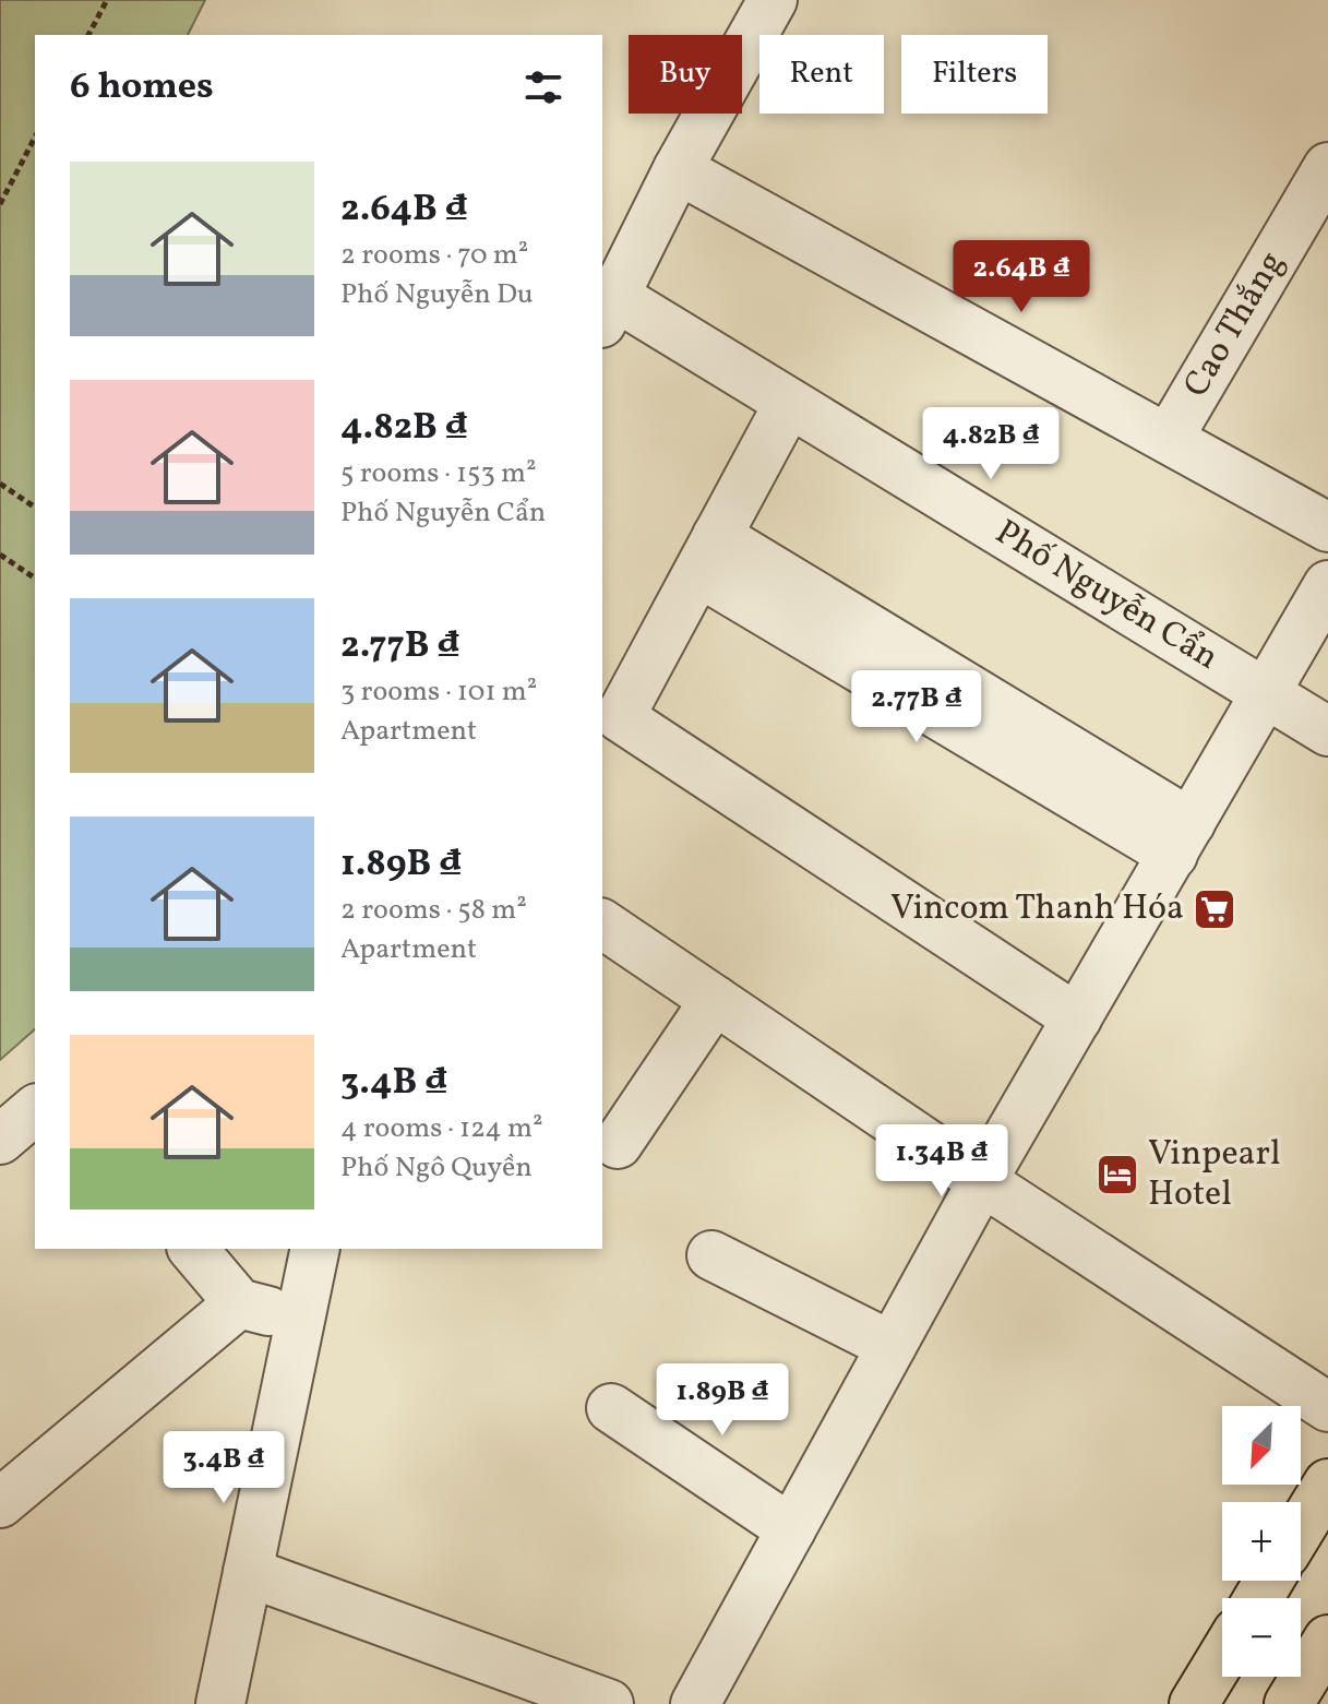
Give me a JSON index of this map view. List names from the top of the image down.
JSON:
{
  "streets": {
    "street": ["Cao Thắng", "Phố Nguyễn Cẩn"]
  },
  "places": {
    "supermarket": ["Vincom Thanh Hóa"],
    "hotel": ["Vinpearl Hotel"]
  },
  "north": "bottom left",
  "page": {
    "chip": ["Buy", "Rent", "Filters"],
    "heading": "6 homes",
    "list": [
      {
        "name": "2.64B ₫",
        "note": "2 rooms · 70 m² · Phố Nguyễn Du"
      },
      {
        "name": "4.82B ₫",
        "note": "5 rooms · 153 m² · Phố Nguyễn Cẩn"
      },
      {
        "name": "2.77B ₫",
        "note": "3 rooms · 101 m² · Apartment"
      },
      {
        "name": "1.89B ₫",
        "note": "2 rooms · 58 m² · Apartment"
      },
      {
        "name": "3.4B ₫",
        "note": "4 rooms · 124 m² · Phố Ngô Quyền"
      }
    ],
    "price": [
      "2.64B ₫",
      "4.82B ₫",
      "2.77B ₫",
      "1.34B ₫",
      "1.89B ₫",
      "3.4B ₫"
    ],
    "map_buttons": ["+", "−"]
  }
}
